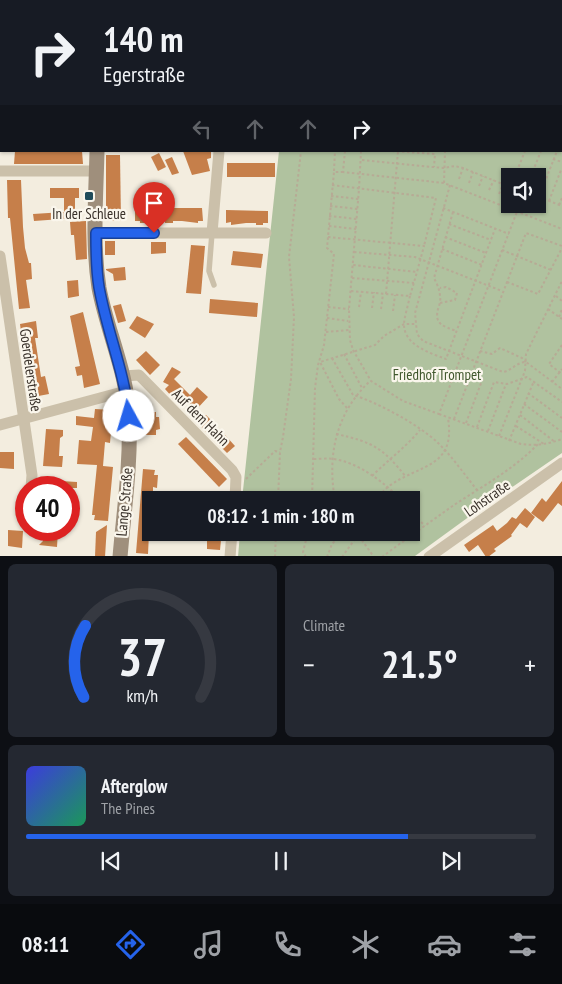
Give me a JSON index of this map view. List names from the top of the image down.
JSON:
{
  "streets": {
    "street": [
      "Goerdelerstraße",
      "Auf dem Hahn",
      "Lohstraße",
      "Lange Straße"
    ]
  },
  "crossings": [
    ["Auf dem Hahn", "Lange Straße"]
  ],
  "parks": ["Friedhof Trompet"],
  "places": {
    "transit": ["In der Schleue"]
  },
  "page": {
    "turn": ["140 m", "Egerstraße"],
    "limit": "40",
    "trip": "08:12 · 1 min · 180 m",
    "tile": "Climate",
    "heat": ["−", "21.5°", "+"],
    "song": ["Afterglow", "The Pines"],
    "tabs": "08:11",
    "gauge": ["37", "km/h"]
  }
}
